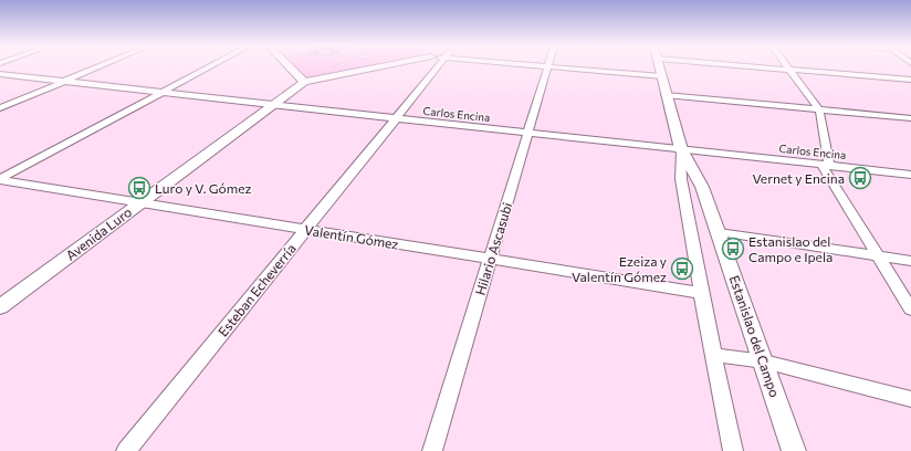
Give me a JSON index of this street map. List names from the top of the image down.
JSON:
{
  "streets": {
    "street": [
      "Carlos Encina",
      "Avenida Luro",
      "Valentín Gómez",
      "Hilario Ascasubi",
      "Esteban Echeverría",
      "Estanislao del Campo"
    ]
  },
  "crossings": [
    ["Carlos Encina", "Avenida Luro"],
    ["Carlos Encina", "Hilario Ascasubi"],
    ["Carlos Encina", "Esteban Echeverría"],
    ["Carlos Encina", "Estanislao del Campo"],
    ["Avenida Luro", "Valentín Gómez"],
    ["Valentín Gómez", "Hilario Ascasubi"],
    ["Valentín Gómez", "Esteban Echeverría"]
  ],
  "places": {
    "bus stop": [
      "Vernet y Encina",
      "Luro y V. Gómez",
      "Estanislao del Campo e Ipela",
      "Ezeiza y Valentín Gómez"
    ]
  }
}
